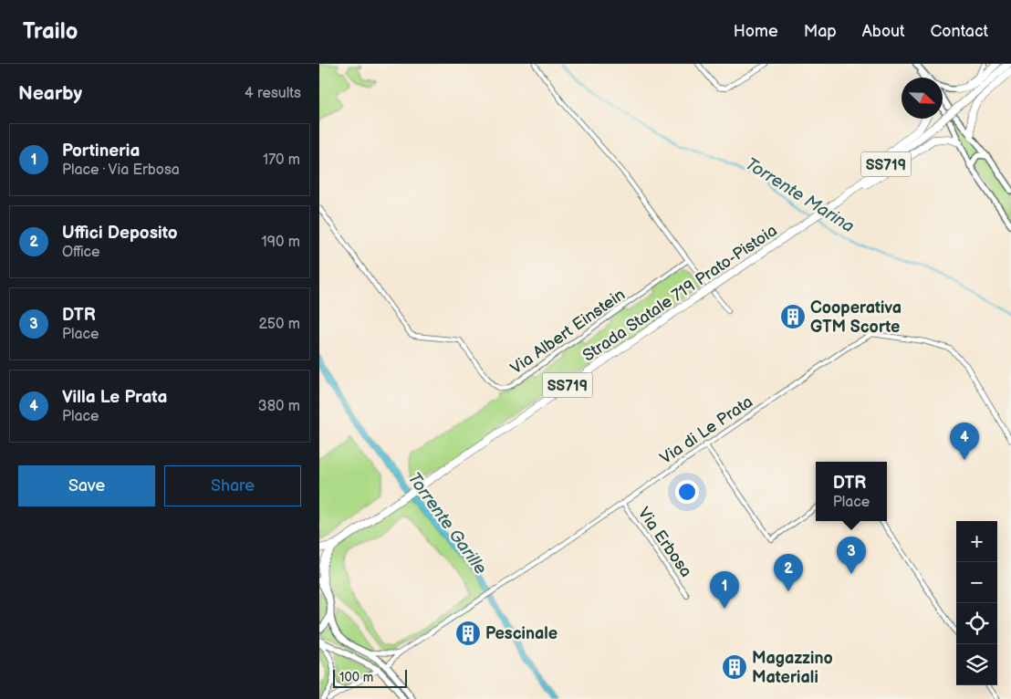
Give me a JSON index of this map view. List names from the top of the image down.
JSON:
{
  "streets": {
    "highway": ["SS719", "Strada Statale 719 Prato-Pistoia"],
    "street": ["Via Albert Einstein", "Via di Le Prata", "Via Erbosa"]
  },
  "crossings": [
    ["SS719", "Strada Statale 719 Prato-Pistoia"],
    ["Via di Le Prata", "Via Erbosa"]
  ],
  "water": ["Torrente Marina", "Torrente Garille"],
  "places": {
    "building": ["Cooperativa GTM Scorte", "Pescinale", "Magazzino Materiali"]
  },
  "scale_bar": "100 m",
  "north": "bottom right",
  "page": {
    "header": "Trailo",
    "nav": [
      "Home",
      "Map",
      "About",
      "Contact"
    ],
    "heading": ["Nearby", "4 results"],
    "list": [
      {
        "mark": "1",
        "name": "Portineria",
        "note": "Place · Via Erbosa",
        "value": "170 m"
      },
      {
        "mark": "2",
        "name": "Uffici Deposito",
        "note": "Office",
        "value": "190 m"
      },
      {
        "mark": "3",
        "name": "DTR",
        "note": "Place",
        "value": "250 m"
      },
      {
        "mark": "4",
        "name": "Villa Le Prata",
        "note": "Place",
        "value": "380 m"
      }
    ],
    "pins": [
      "4",
      "3",
      "2",
      "1"
    ],
    "buttons": ["Save", "Share"],
    "popup": ["DTR", "Place"],
    "map_buttons": ["+", "−"],
    "scale": "100 m"
  }
}
